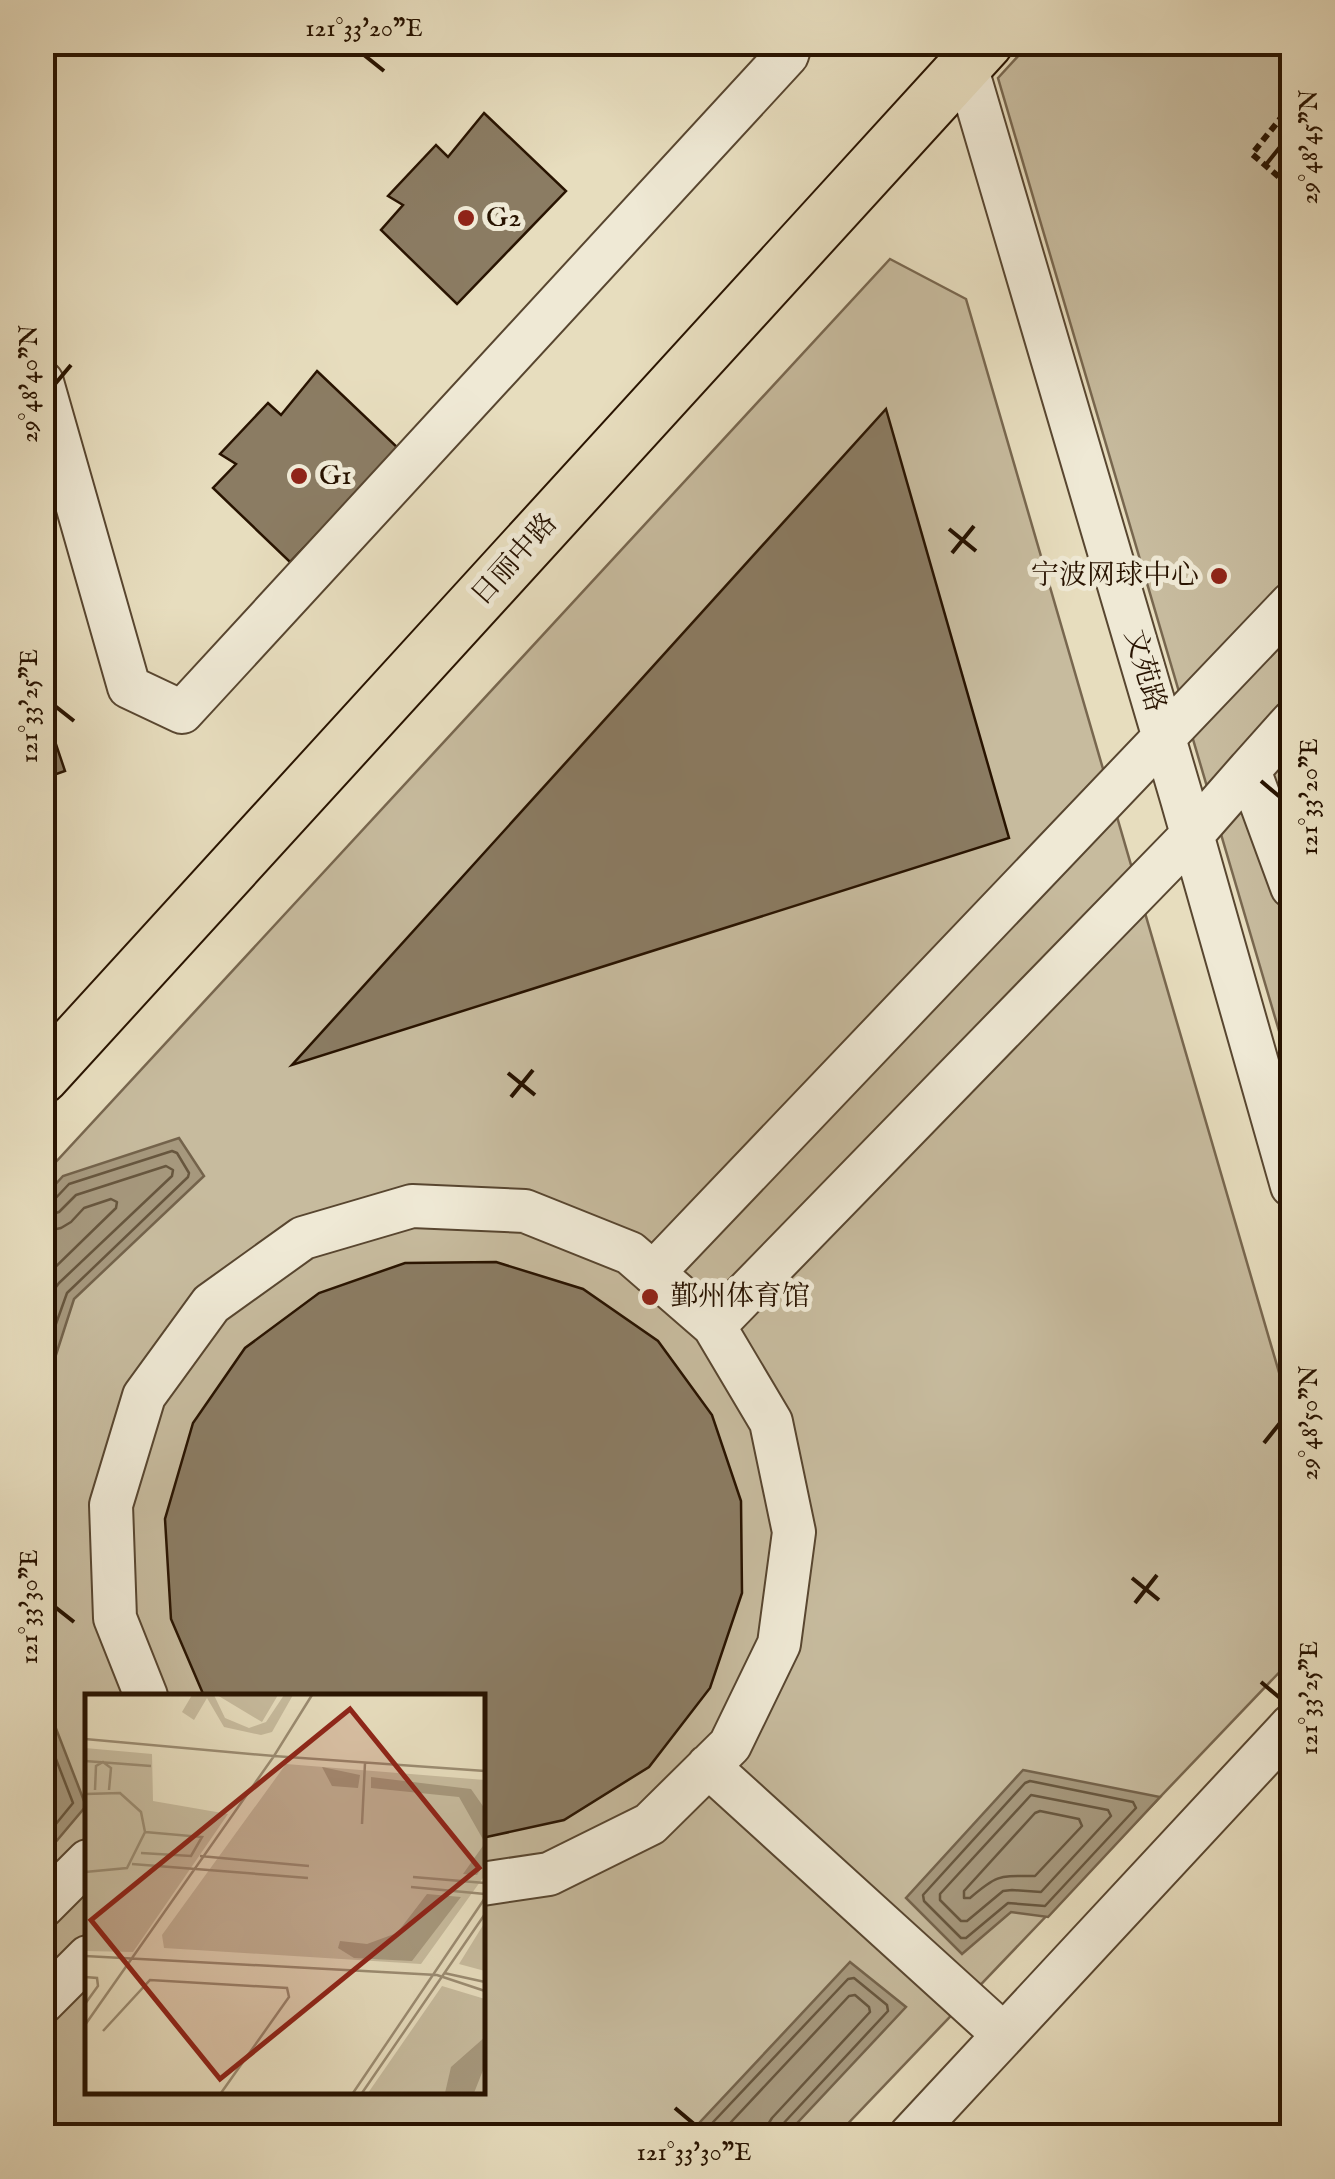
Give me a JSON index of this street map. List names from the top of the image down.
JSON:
{
  "streets": {
    "main road": ["日丽中路"],
    "street": ["文苑路"]
  },
  "crossings": [
    ["日丽中路", "文苑路"]
  ],
  "places": [
    "G2",
    "G1",
    "宁波网球中心",
    "鄞州体育馆"
  ],
  "coordinates": [
    "121°33'20\"E",
    "29°48'45\"N",
    "29°48'40\"N",
    "121°33'25\"E",
    "29°48'50\"N",
    "121°33'30\"E"
  ]
}
